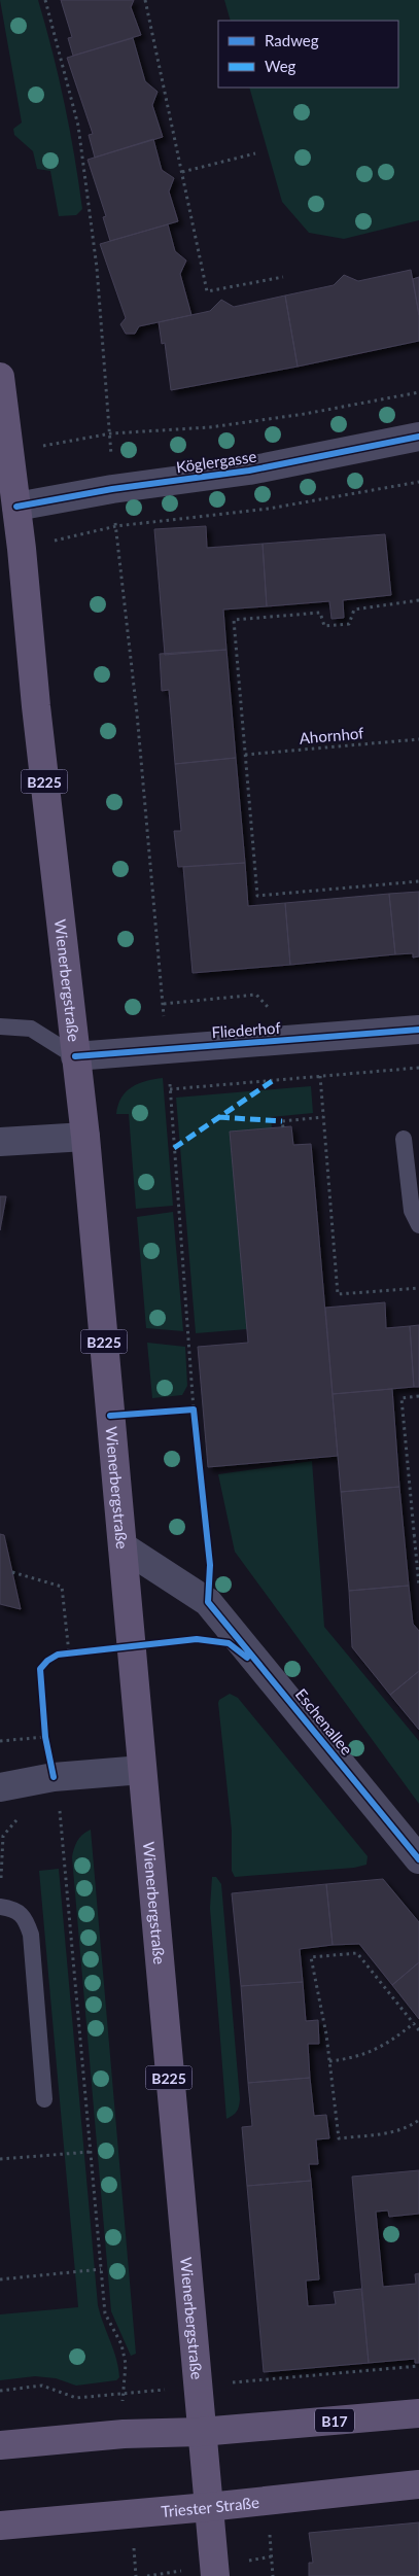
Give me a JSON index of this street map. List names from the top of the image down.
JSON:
{
  "streets": {
    "main road": [
      "B225",
      "Wienerbergstraße",
      "B17",
      "Triester Straße"
    ],
    "street": ["Köglergasse", "Fliederhof", "Eschenallee"],
    "path": ["Ahornhof"]
  },
  "crossings": [
    ["Köglergasse", "Wienerbergstraße"],
    ["Wienerbergstraße", "Fliederhof"],
    ["Wienerbergstraße", "Eschenallee"],
    ["Wienerbergstraße", "B17"],
    ["Wienerbergstraße", "Triester Straße"]
  ],
  "legend": ["Radweg", "Weg"]
}
